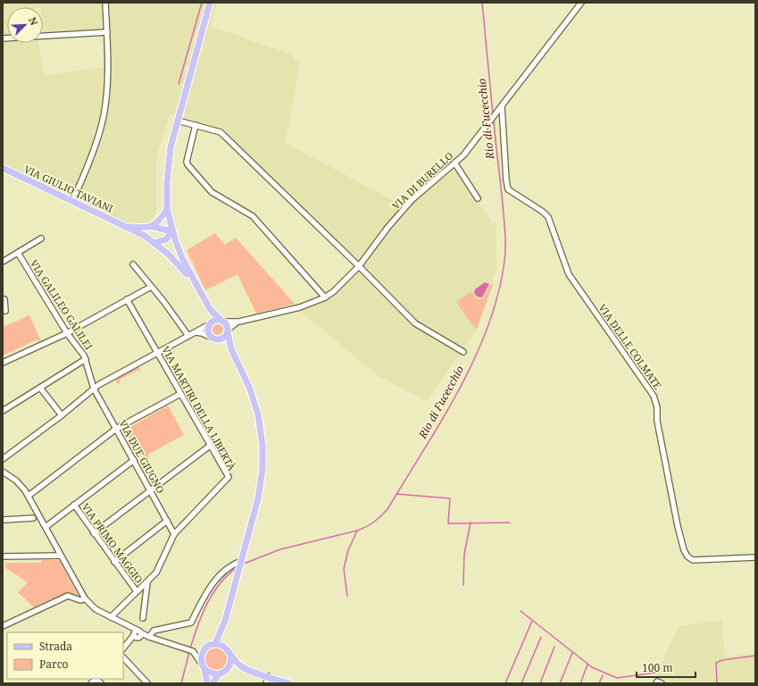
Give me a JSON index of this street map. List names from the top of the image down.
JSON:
{
  "streets": {
    "main road": ["VIA GIULIO TAVIANI"],
    "street": [
      "VIA DI BURELLO",
      "VIA GALILEO GALILEI",
      "VIA DELLE COLMATE",
      "VIA MARTIRI DELLA LIBERTÀ",
      "VIA DUE GIUGNO",
      "VIA PRIMO MAGGIO"
    ]
  },
  "crossings": [
    ["VIA DI BURELLO", "VIA DELLE COLMATE"],
    ["VIA GALILEO GALILEI", "VIA DUE GIUGNO"],
    ["VIA MARTIRI DELLA LIBERTÀ", "VIA DUE GIUGNO"]
  ],
  "water": ["Rio di Fucecchio"],
  "legend": ["Strada", "Parco"],
  "scale_bar": "100 m",
  "north": "top right"
}
